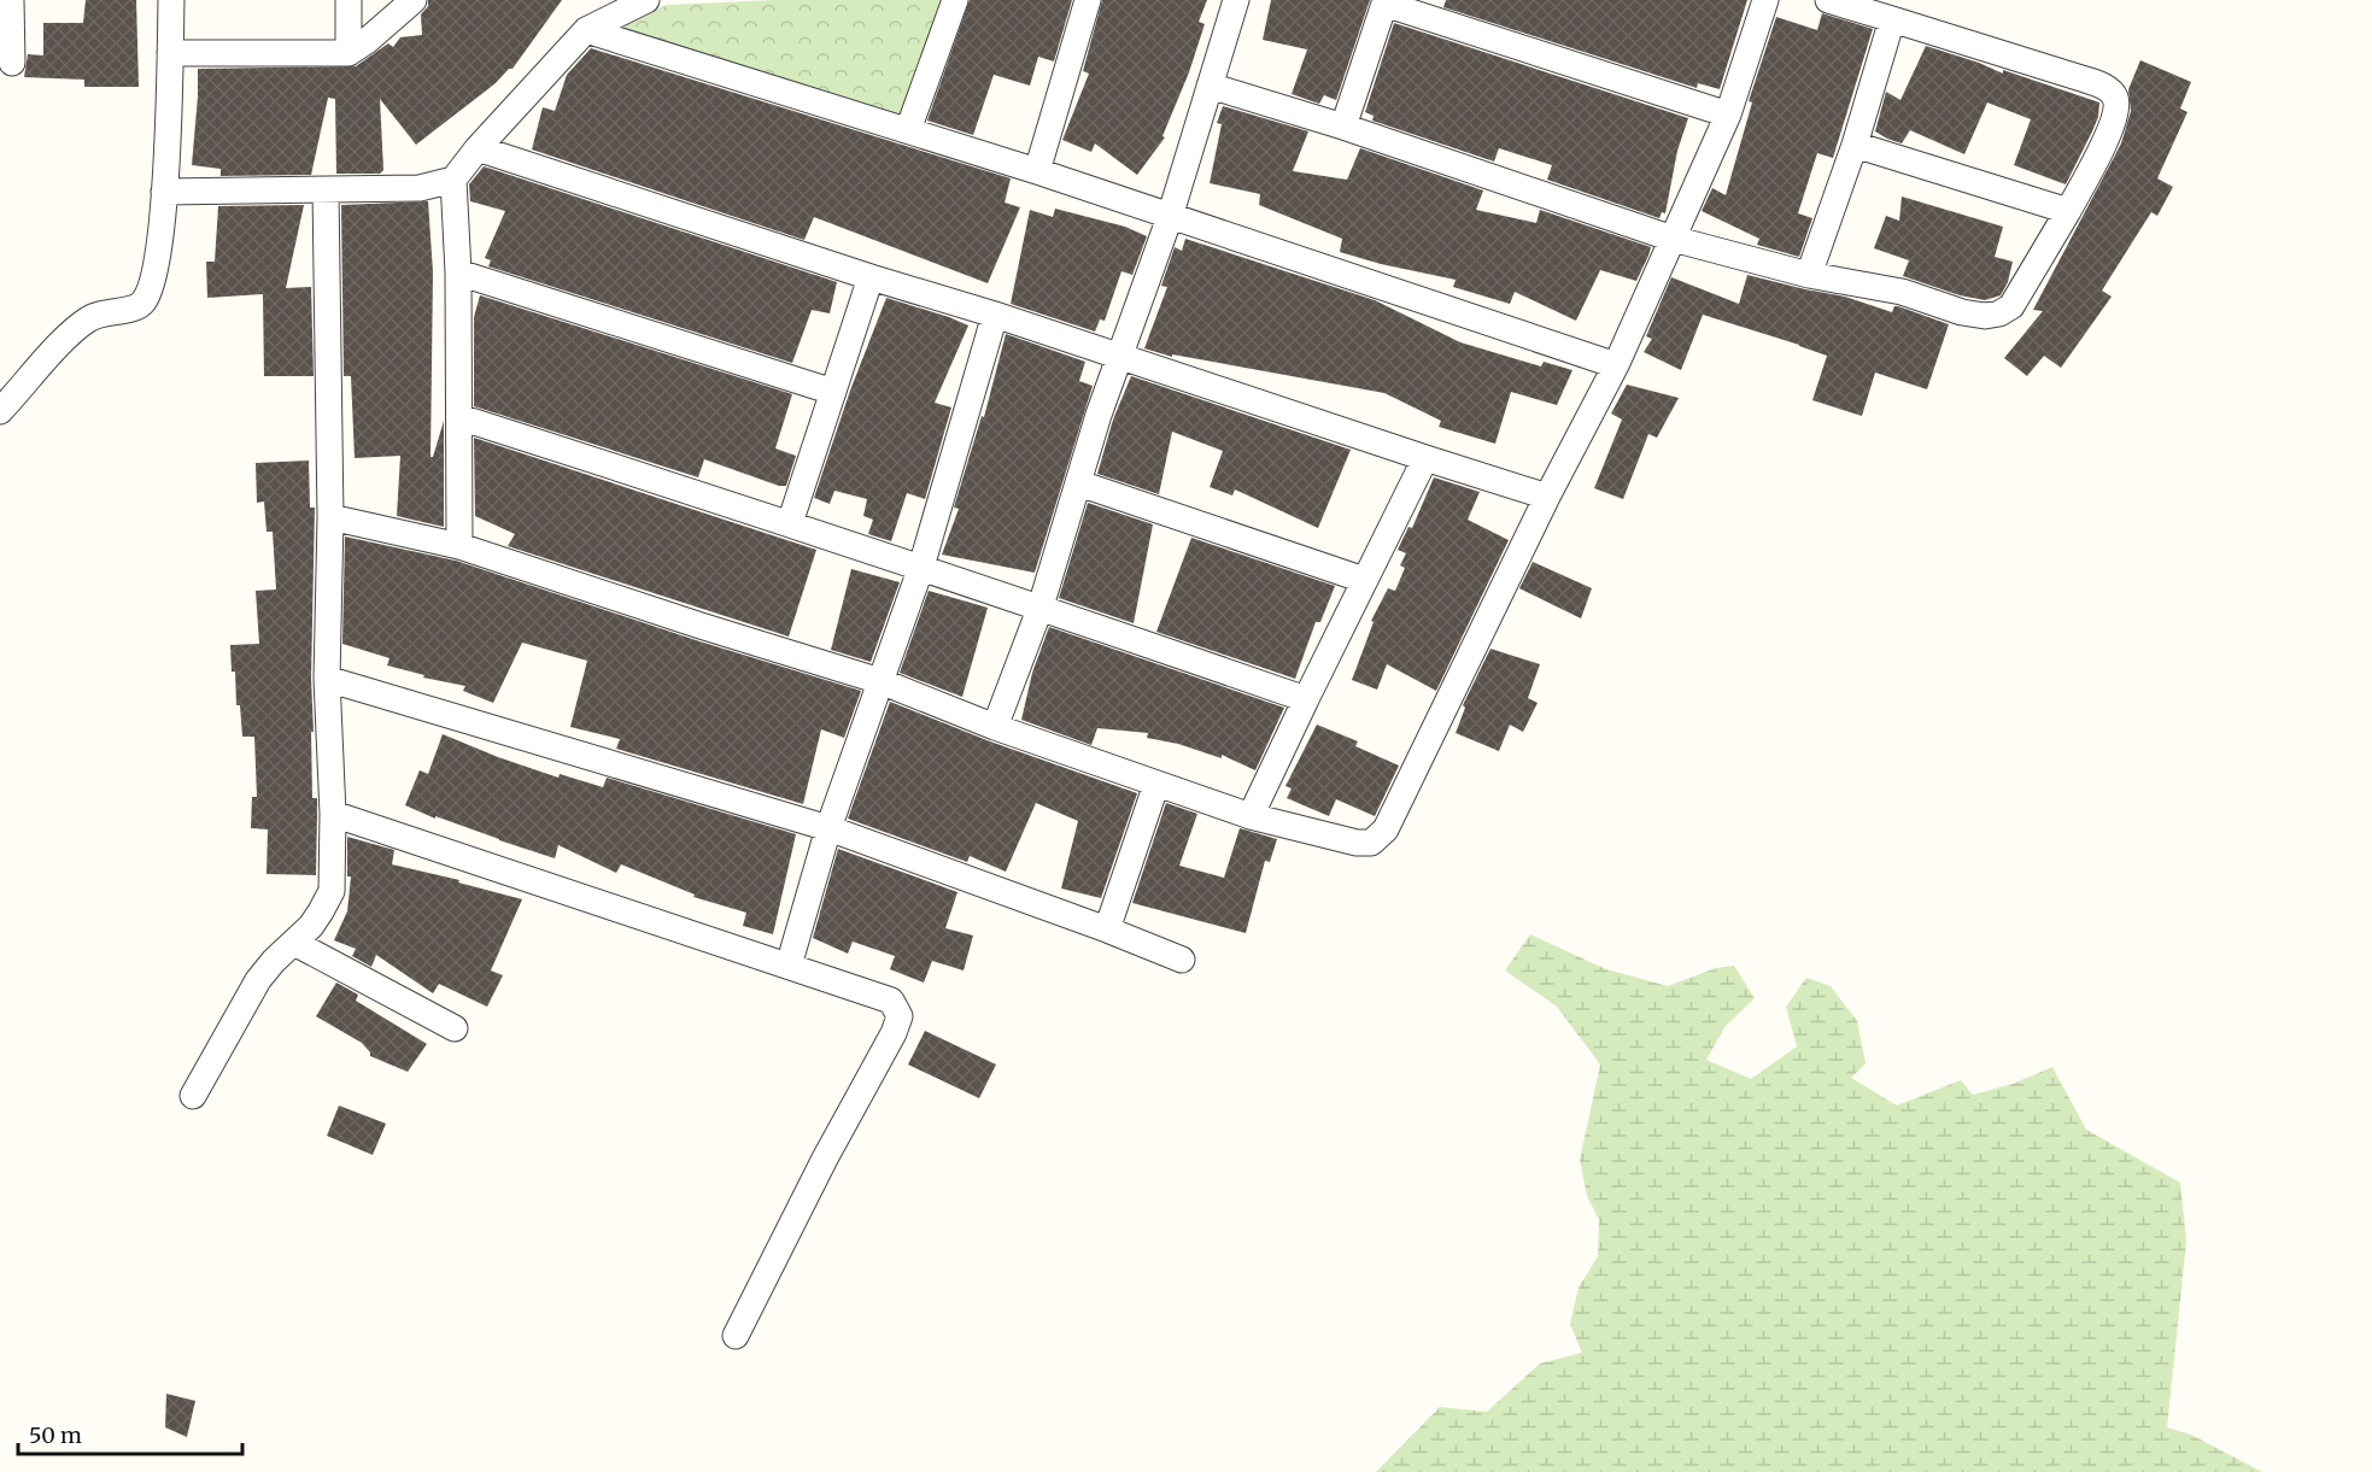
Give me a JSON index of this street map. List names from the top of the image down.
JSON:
{
  "scale_bar": "50 m"
}
